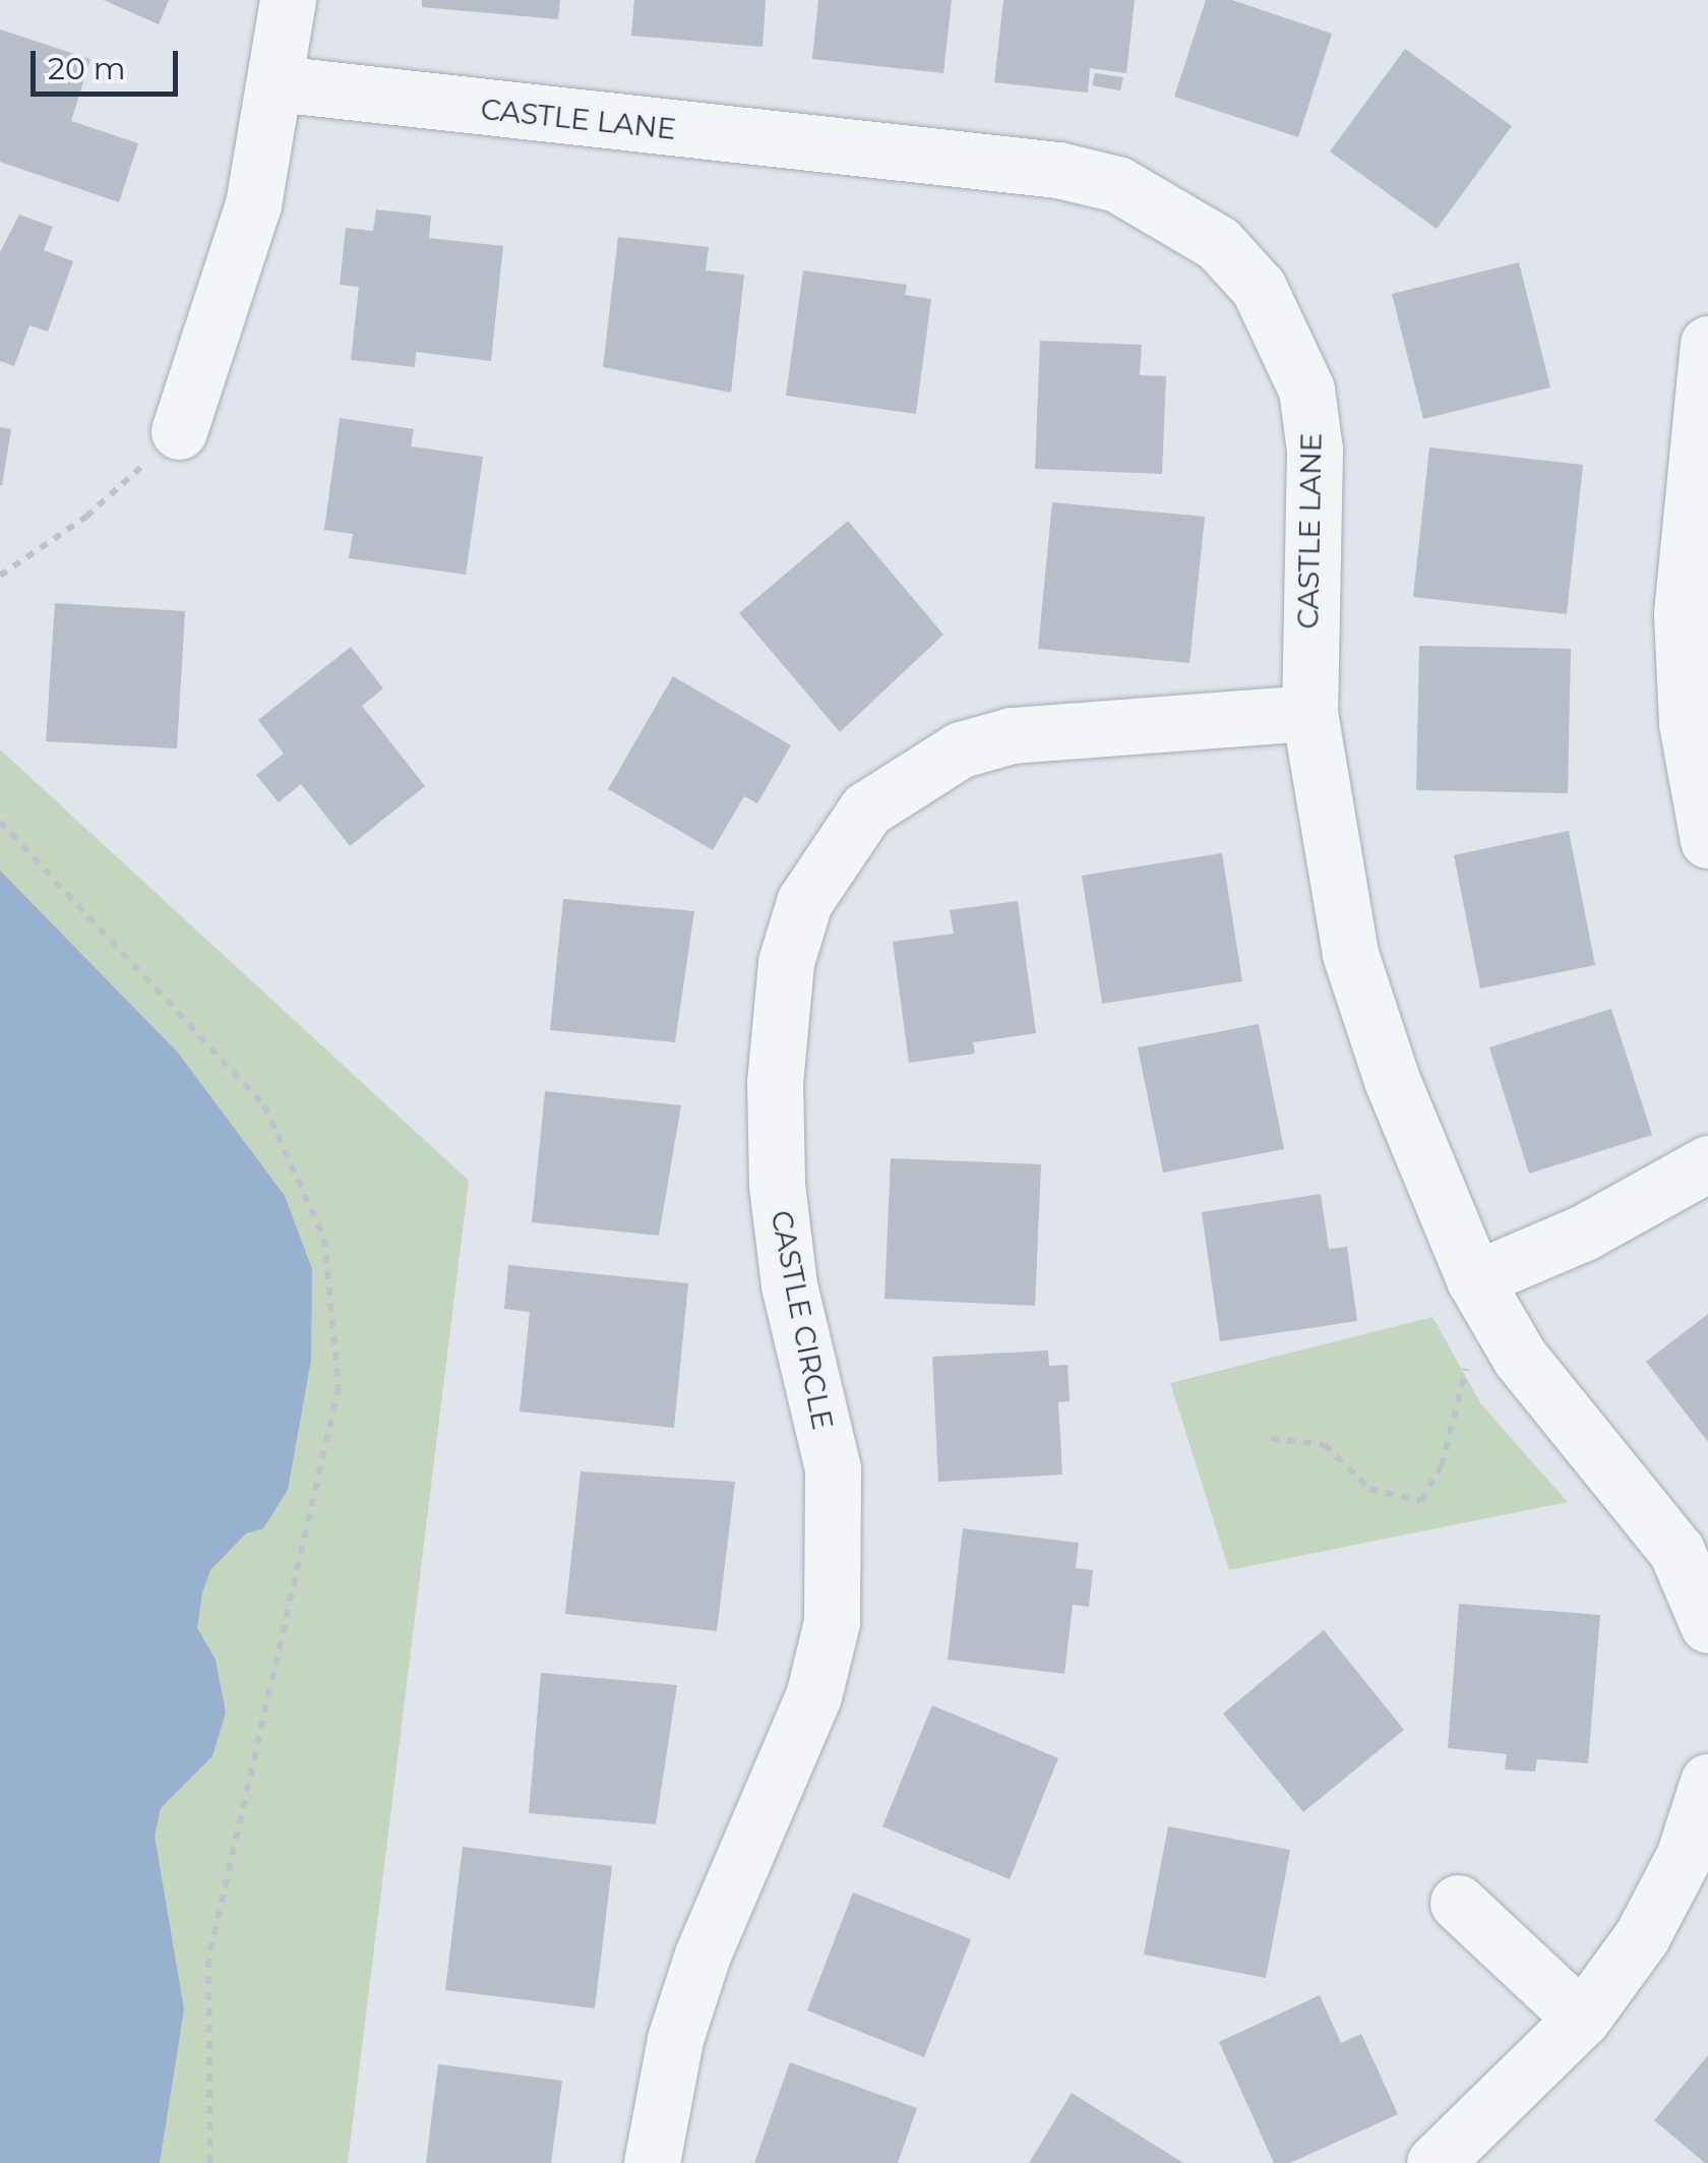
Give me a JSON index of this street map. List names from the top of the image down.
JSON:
{
  "streets": {
    "street": ["CASTLE LANE", "CASTLE CIRCLE"]
  },
  "crossings": [
    ["CASTLE LANE", "CASTLE CIRCLE"]
  ],
  "scale_bar": "20 m"
}
